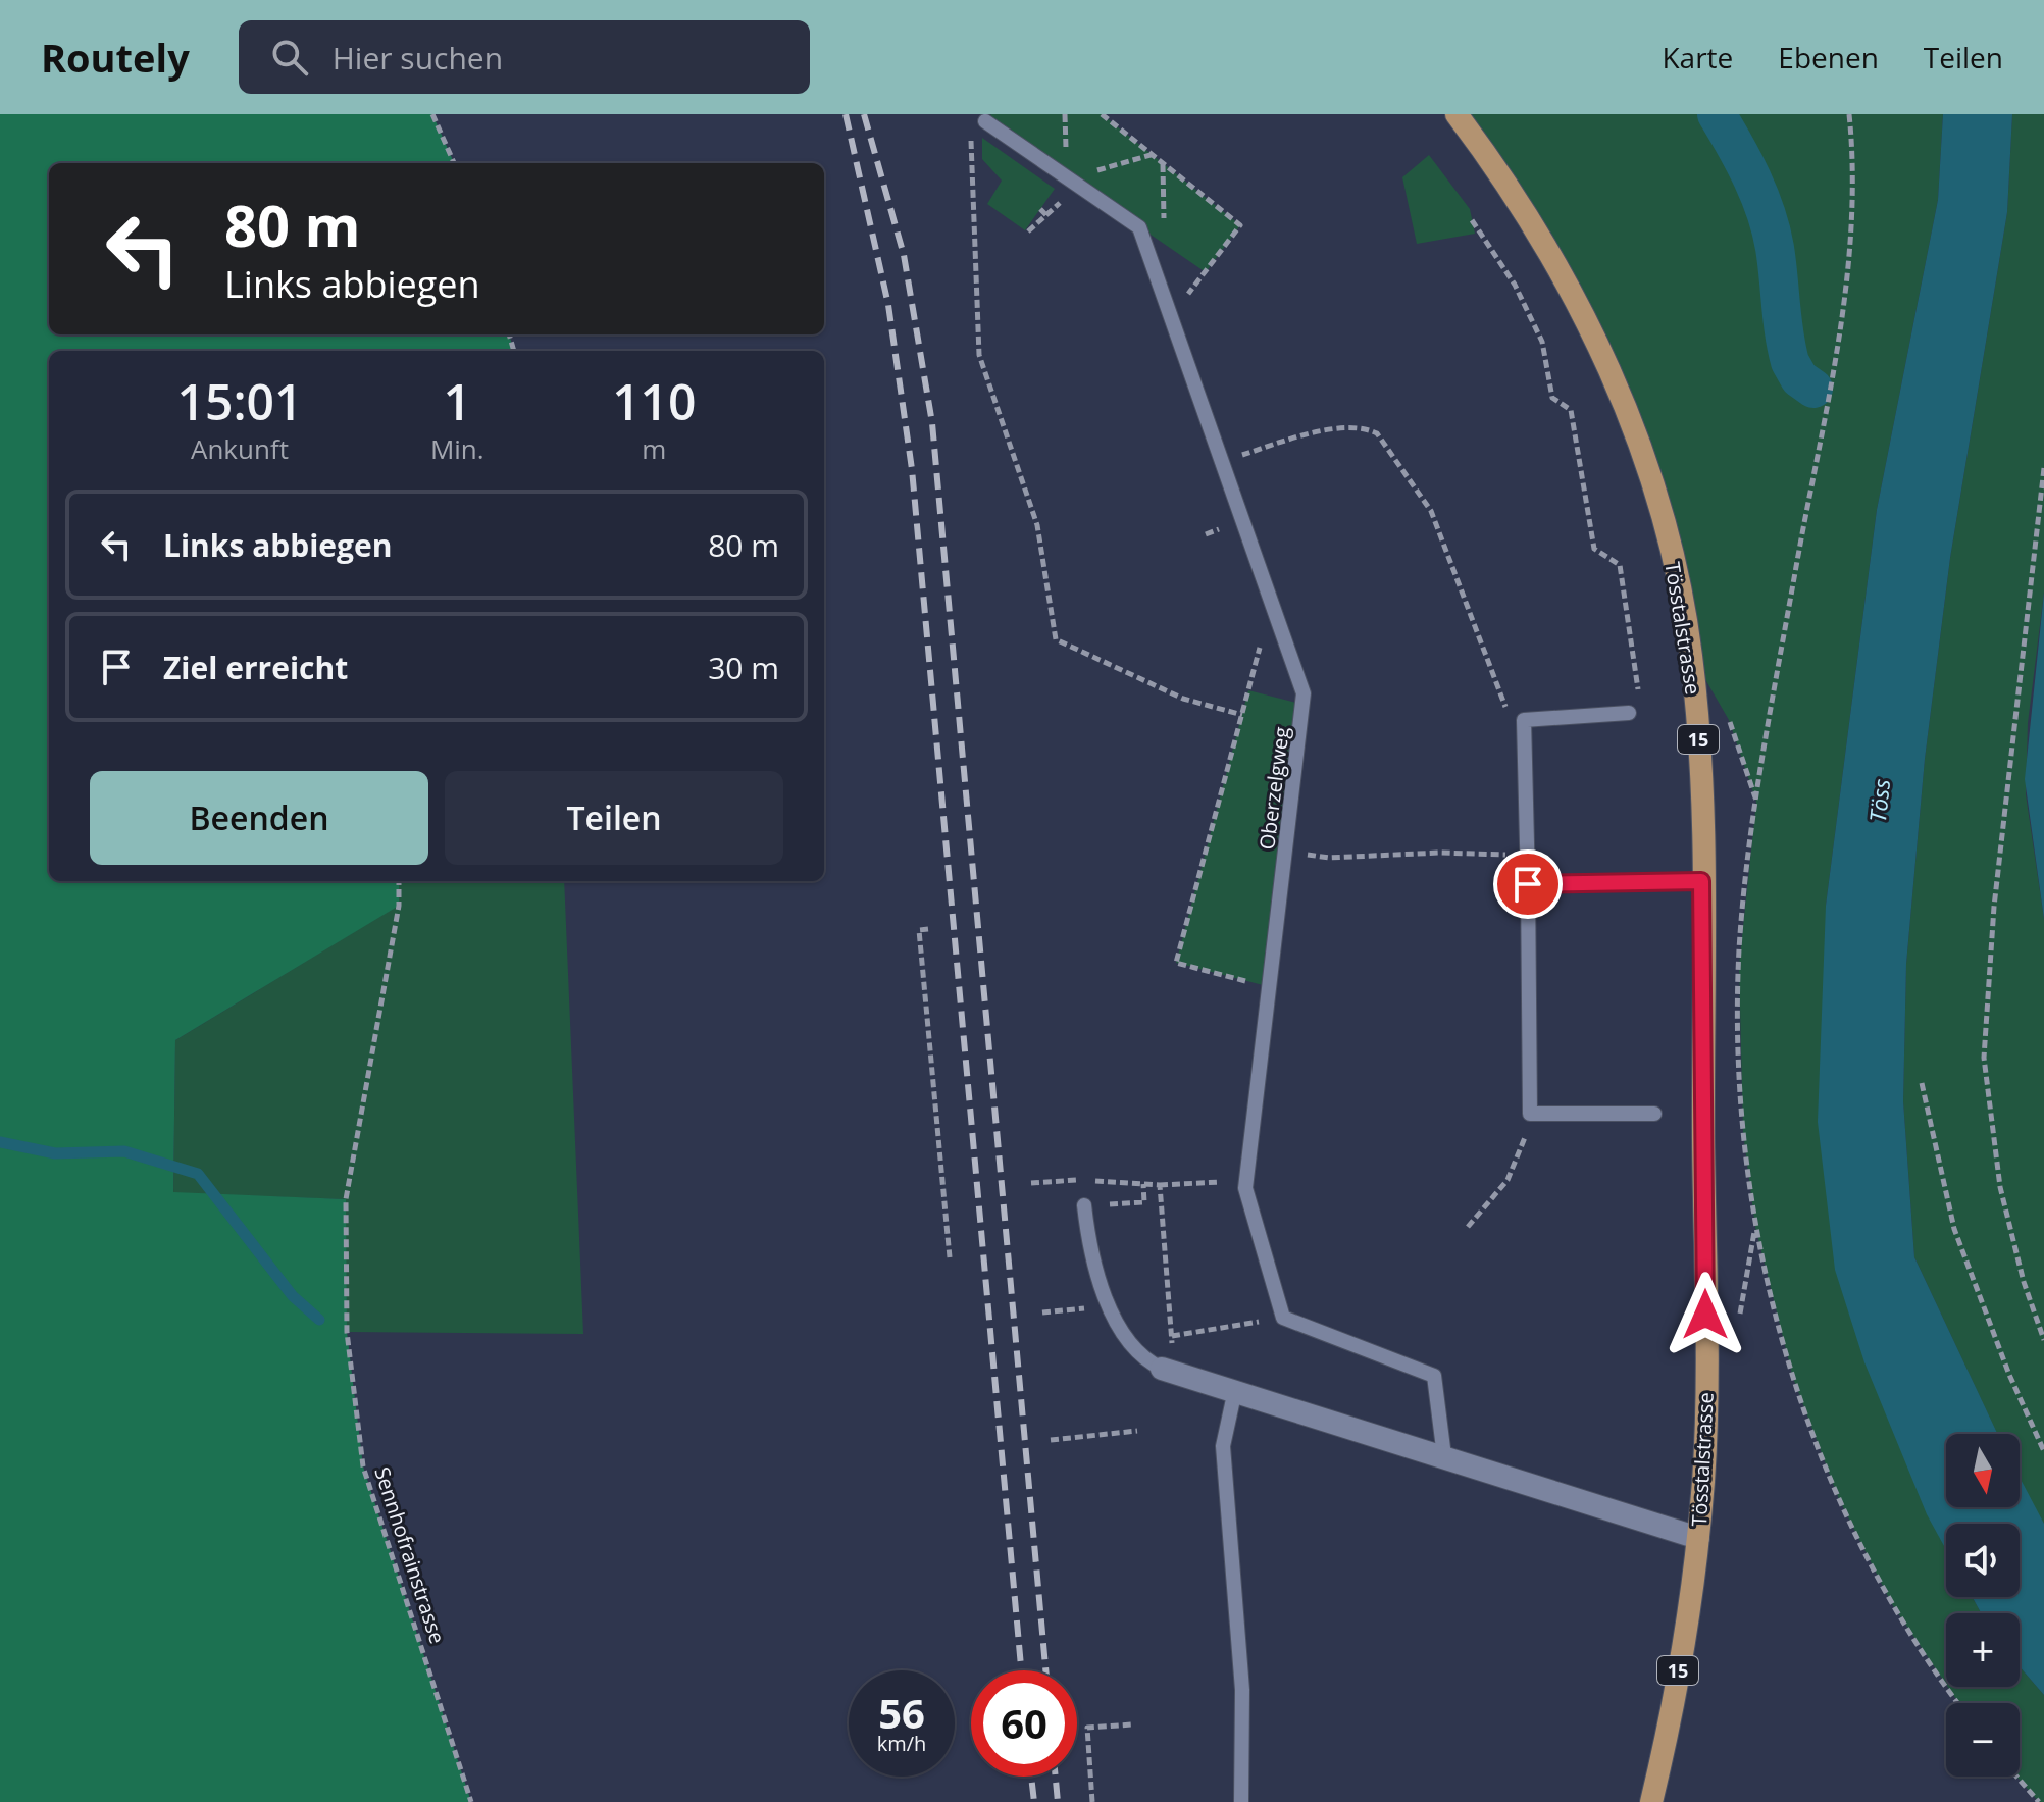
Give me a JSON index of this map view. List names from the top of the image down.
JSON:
{
  "streets": {
    "main road": ["Tösstalstrasse", "15"],
    "lane": ["Oberzelgweg"],
    "path": ["Sennhofrainstrasse"]
  },
  "water": ["Töss"],
  "north": "bottom",
  "page": {
    "header": "Routely",
    "search": "Hier suchen",
    "nav": ["Karte", "Ebenen", "Teilen"],
    "turn": ["80 m", "Links abbiegen"],
    "eta": [
      "15:01",
      "Ankunft",
      "1",
      "Min.",
      "110",
      "m"
    ],
    "list": [
      {
        "name": "Links abbiegen",
        "value": "80 m"
      },
      {
        "name": "Ziel erreicht",
        "value": "30 m"
      }
    ],
    "buttons": ["Beenden", "Teilen"],
    "map_buttons": ["+", "−"],
    "speed": "56 km/h",
    "limit": "60"
  }
}
